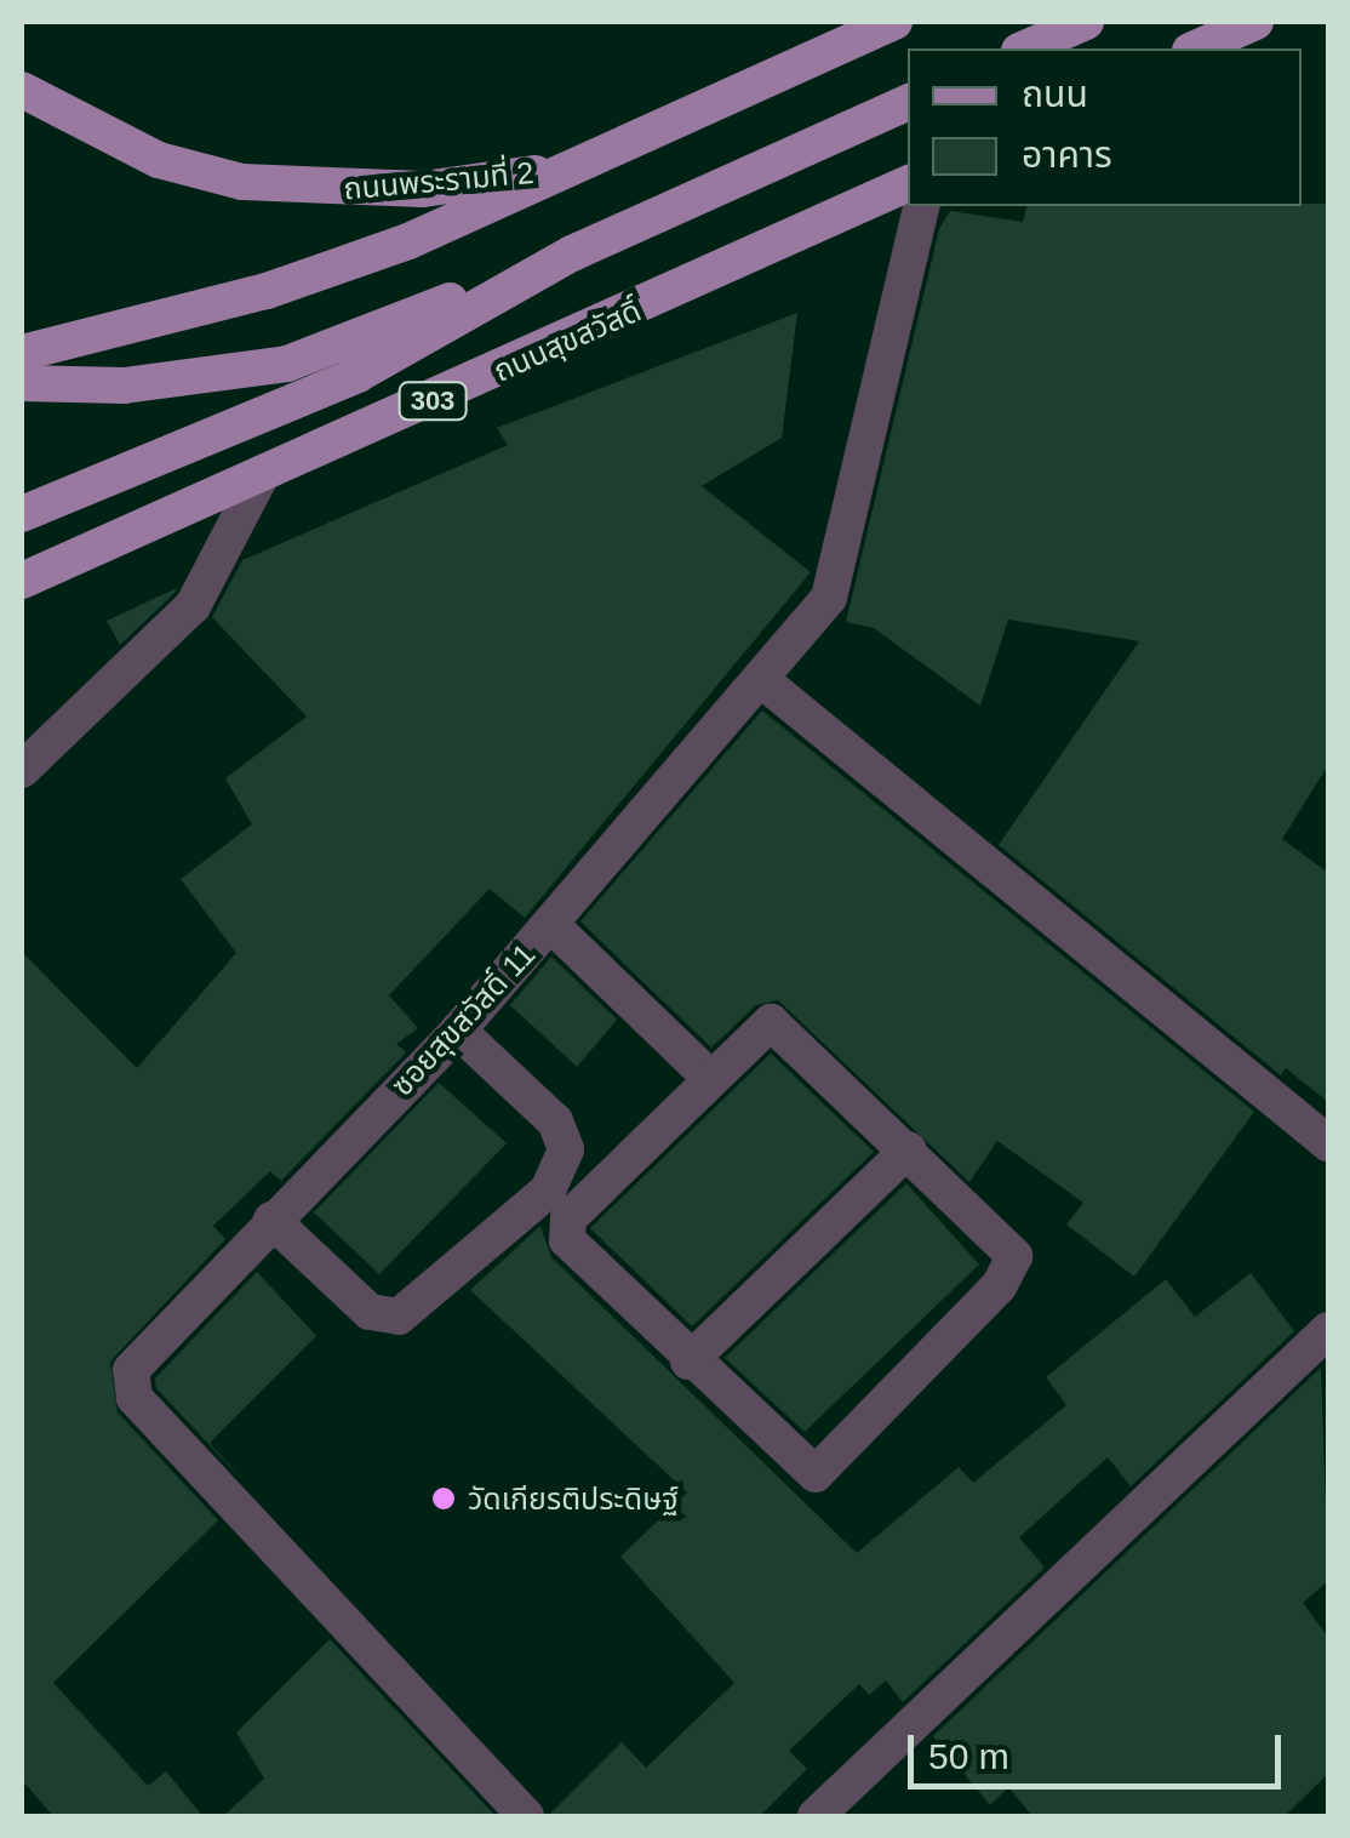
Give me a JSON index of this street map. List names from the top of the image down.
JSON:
{
  "streets": {
    "main road": ["ถนนพระรามที่ 2", "ถนนสุขสวัสดิ์", "303"],
    "street": ["ซอยสุขสวัสดิ์ 11"]
  },
  "places": ["วัดเกียรติประดิษฐ์"],
  "legend": ["ถนน", "อาคาร"],
  "scale_bar": "50 m"
}
